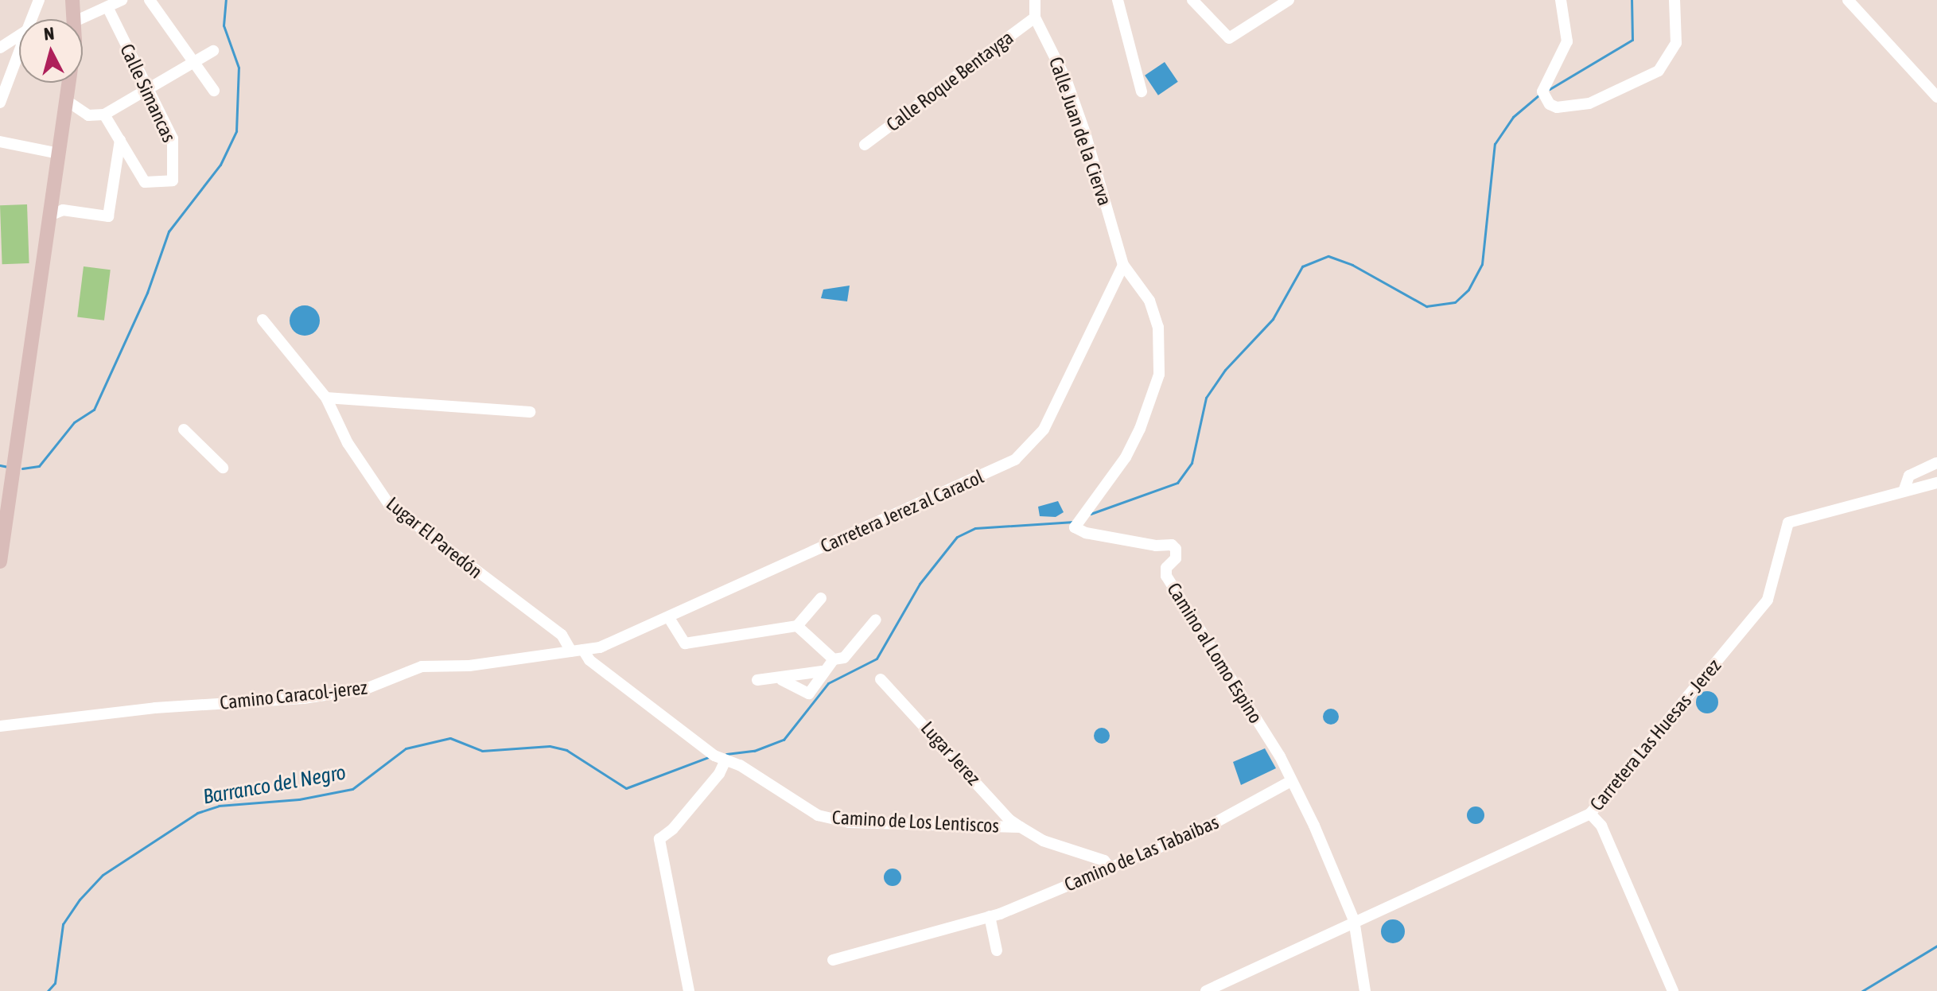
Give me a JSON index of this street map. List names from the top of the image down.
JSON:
{
  "streets": {
    "street": [
      "Calle Roque Bentayga",
      "Calle Simancas",
      "Calle Juan de la Cierva",
      "Carretera Jerez al Caracol",
      "Lugar El Paredón",
      "Camino al Lomo Espino",
      "Camino Caracol-jerez",
      "Carretera Las Huesas - Jerez",
      "Lugar Jerez",
      "Camino de Los Lentiscos",
      "Camino de Las Tabaibas"
    ]
  },
  "crossings": [
    ["Calle Roque Bentayga", "Calle Juan de la Cierva"],
    ["Calle Juan de la Cierva", "Carretera Jerez al Caracol"],
    ["Calle Juan de la Cierva", "Camino al Lomo Espino"],
    ["Carretera Jerez al Caracol", "Lugar El Paredón"],
    ["Carretera Jerez al Caracol", "Camino al Lomo Espino"],
    ["Carretera Jerez al Caracol", "Camino Caracol-jerez"],
    ["Lugar El Paredón", "Camino Caracol-jerez"],
    ["Lugar El Paredón", "Camino de Los Lentiscos"],
    ["Camino al Lomo Espino", "Carretera Las Huesas - Jerez"],
    ["Camino al Lomo Espino", "Camino de Las Tabaibas"],
    ["Lugar Jerez", "Camino de Los Lentiscos"],
    ["Camino de Los Lentiscos", "Camino de Las Tabaibas"]
  ],
  "water": ["Barranco del Negro"],
  "north": "top"
}
